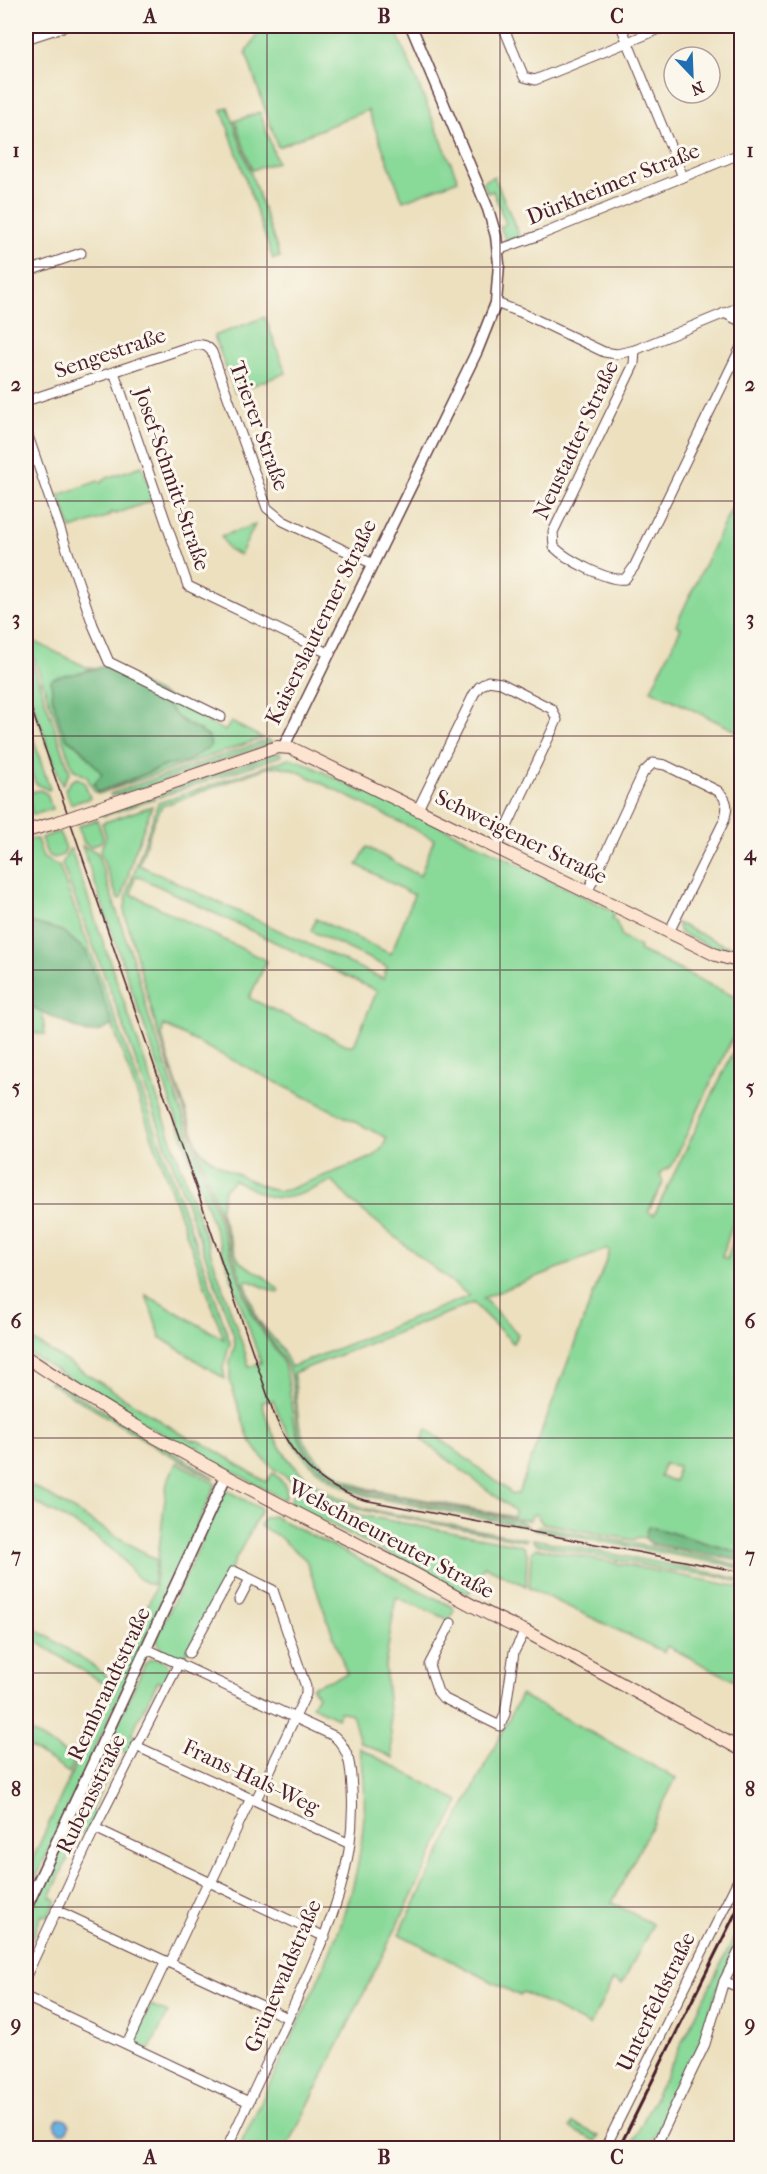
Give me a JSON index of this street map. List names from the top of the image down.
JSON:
{
  "streets": {
    "main road": ["Kaiserslauterner Straße", "Schweigener Straße", "Welschneureuter Straße"],
    "street": [
      "Dürkheimer Straße",
      "Sengestraße",
      "Trierer Straße",
      "Neustadter Straße",
      "Josef-Schmitt-Straße",
      "Rembrandtstraße",
      "Frans-Hals-Weg",
      "Rubensstraße",
      "Grünewaldstraße",
      "Unterfeldstraße"
    ]
  },
  "crossings": [
    ["Dürkheimer Straße", "Kaiserslauterner Straße"],
    ["Sengestraße", "Trierer Straße"],
    ["Sengestraße", "Josef-Schmitt-Straße"],
    ["Trierer Straße", "Kaiserslauterner Straße"],
    ["Josef-Schmitt-Straße", "Kaiserslauterner Straße"],
    ["Kaiserslauterner Straße", "Schweigener Straße"],
    ["Welschneureuter Straße", "Rembrandtstraße"],
    ["Rembrandtstraße", "Grünewaldstraße"],
    ["Frans-Hals-Weg", "Rubensstraße"],
    ["Frans-Hals-Weg", "Grünewaldstraße"],
    ["Rubensstraße", "Grünewaldstraße"]
  ],
  "north": "bottom right",
  "grid": {
    "columns": ["A", "B", "C"],
    "rows": [
      "1",
      "2",
      "3",
      "4",
      "5",
      "6",
      "7",
      "8",
      "9"
    ]
  }
}
